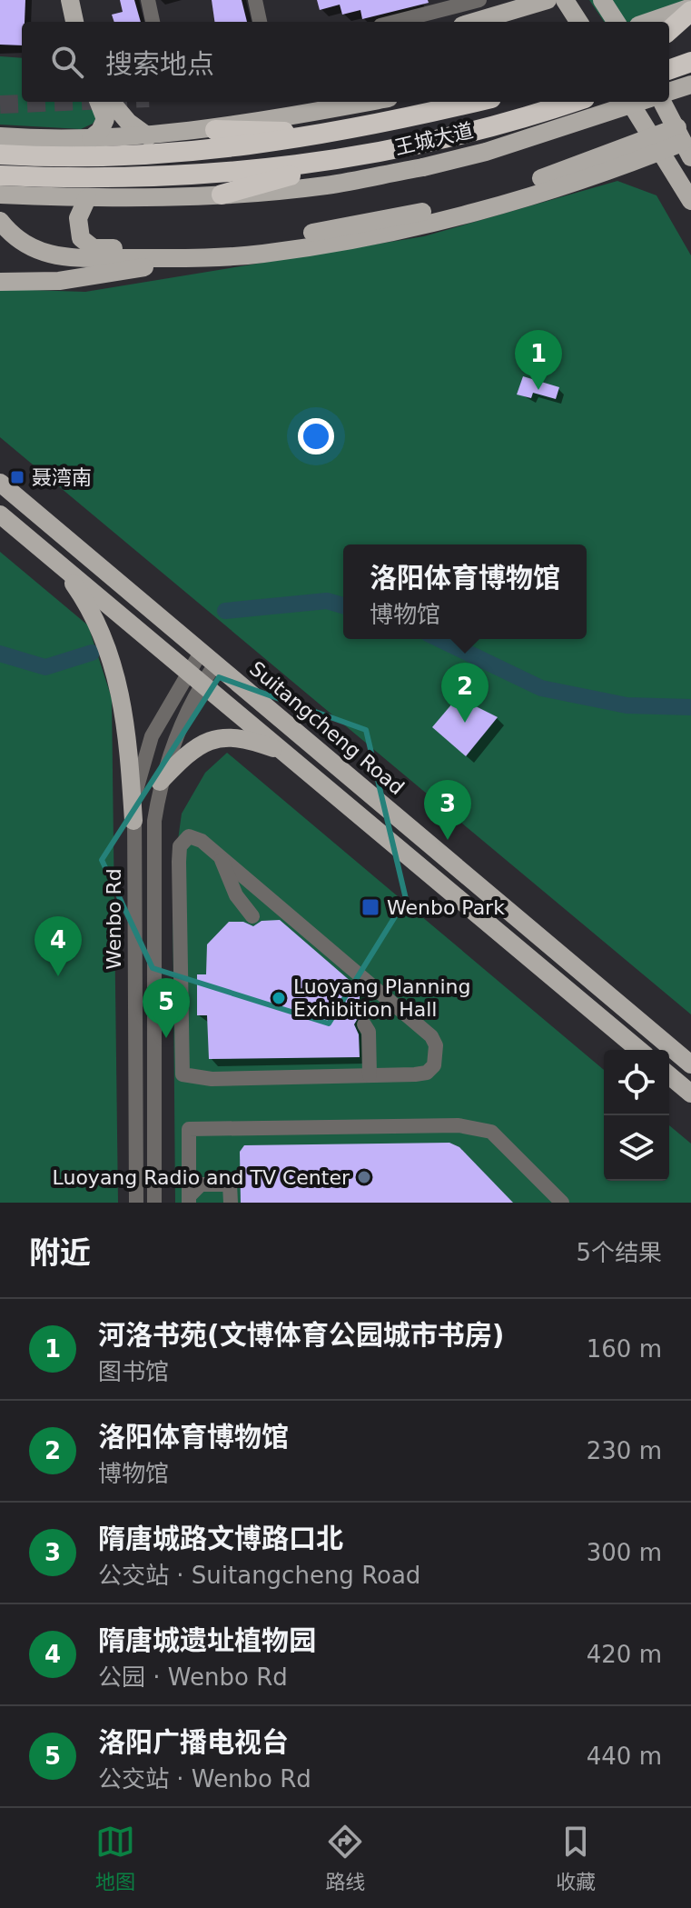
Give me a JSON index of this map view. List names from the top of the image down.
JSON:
{
  "streets": {
    "highway": ["王城大道"],
    "main road": ["Suitangcheng Road"],
    "street": ["Wenbo Rd"]
  },
  "crossings": [
    ["Suitangcheng Road", "Wenbo Rd"]
  ],
  "places": {
    "transit": ["聂湾南", "Wenbo Park"],
    "other": ["Luoyang Planning Exhibition Hall", "Luoyang Radio and TV Center"]
  },
  "page": {
    "search": "搜索地点",
    "pins": [
      "1",
      "2",
      "3",
      "4",
      "5"
    ],
    "popup": ["洛阳体育博物馆", "博物馆"],
    "heading": ["附近", "5个结果"],
    "list": [
      {
        "mark": "1",
        "name": "河洛书苑(文博体育公园城市书房)",
        "note": "图书馆",
        "value": "160 m"
      },
      {
        "mark": "2",
        "name": "洛阳体育博物馆",
        "note": "博物馆",
        "value": "230 m"
      },
      {
        "mark": "3",
        "name": "隋唐城路文博路口北",
        "note": "公交站 · Suitangcheng Road",
        "value": "300 m"
      },
      {
        "mark": "4",
        "name": "隋唐城遗址植物园",
        "note": "公园 · Wenbo Rd",
        "value": "420 m"
      },
      {
        "mark": "5",
        "name": "洛阳广播电视台",
        "note": "公交站 · Wenbo Rd",
        "value": "440 m"
      }
    ],
    "nav": ["地图", "路线", "收藏"]
  }
}
